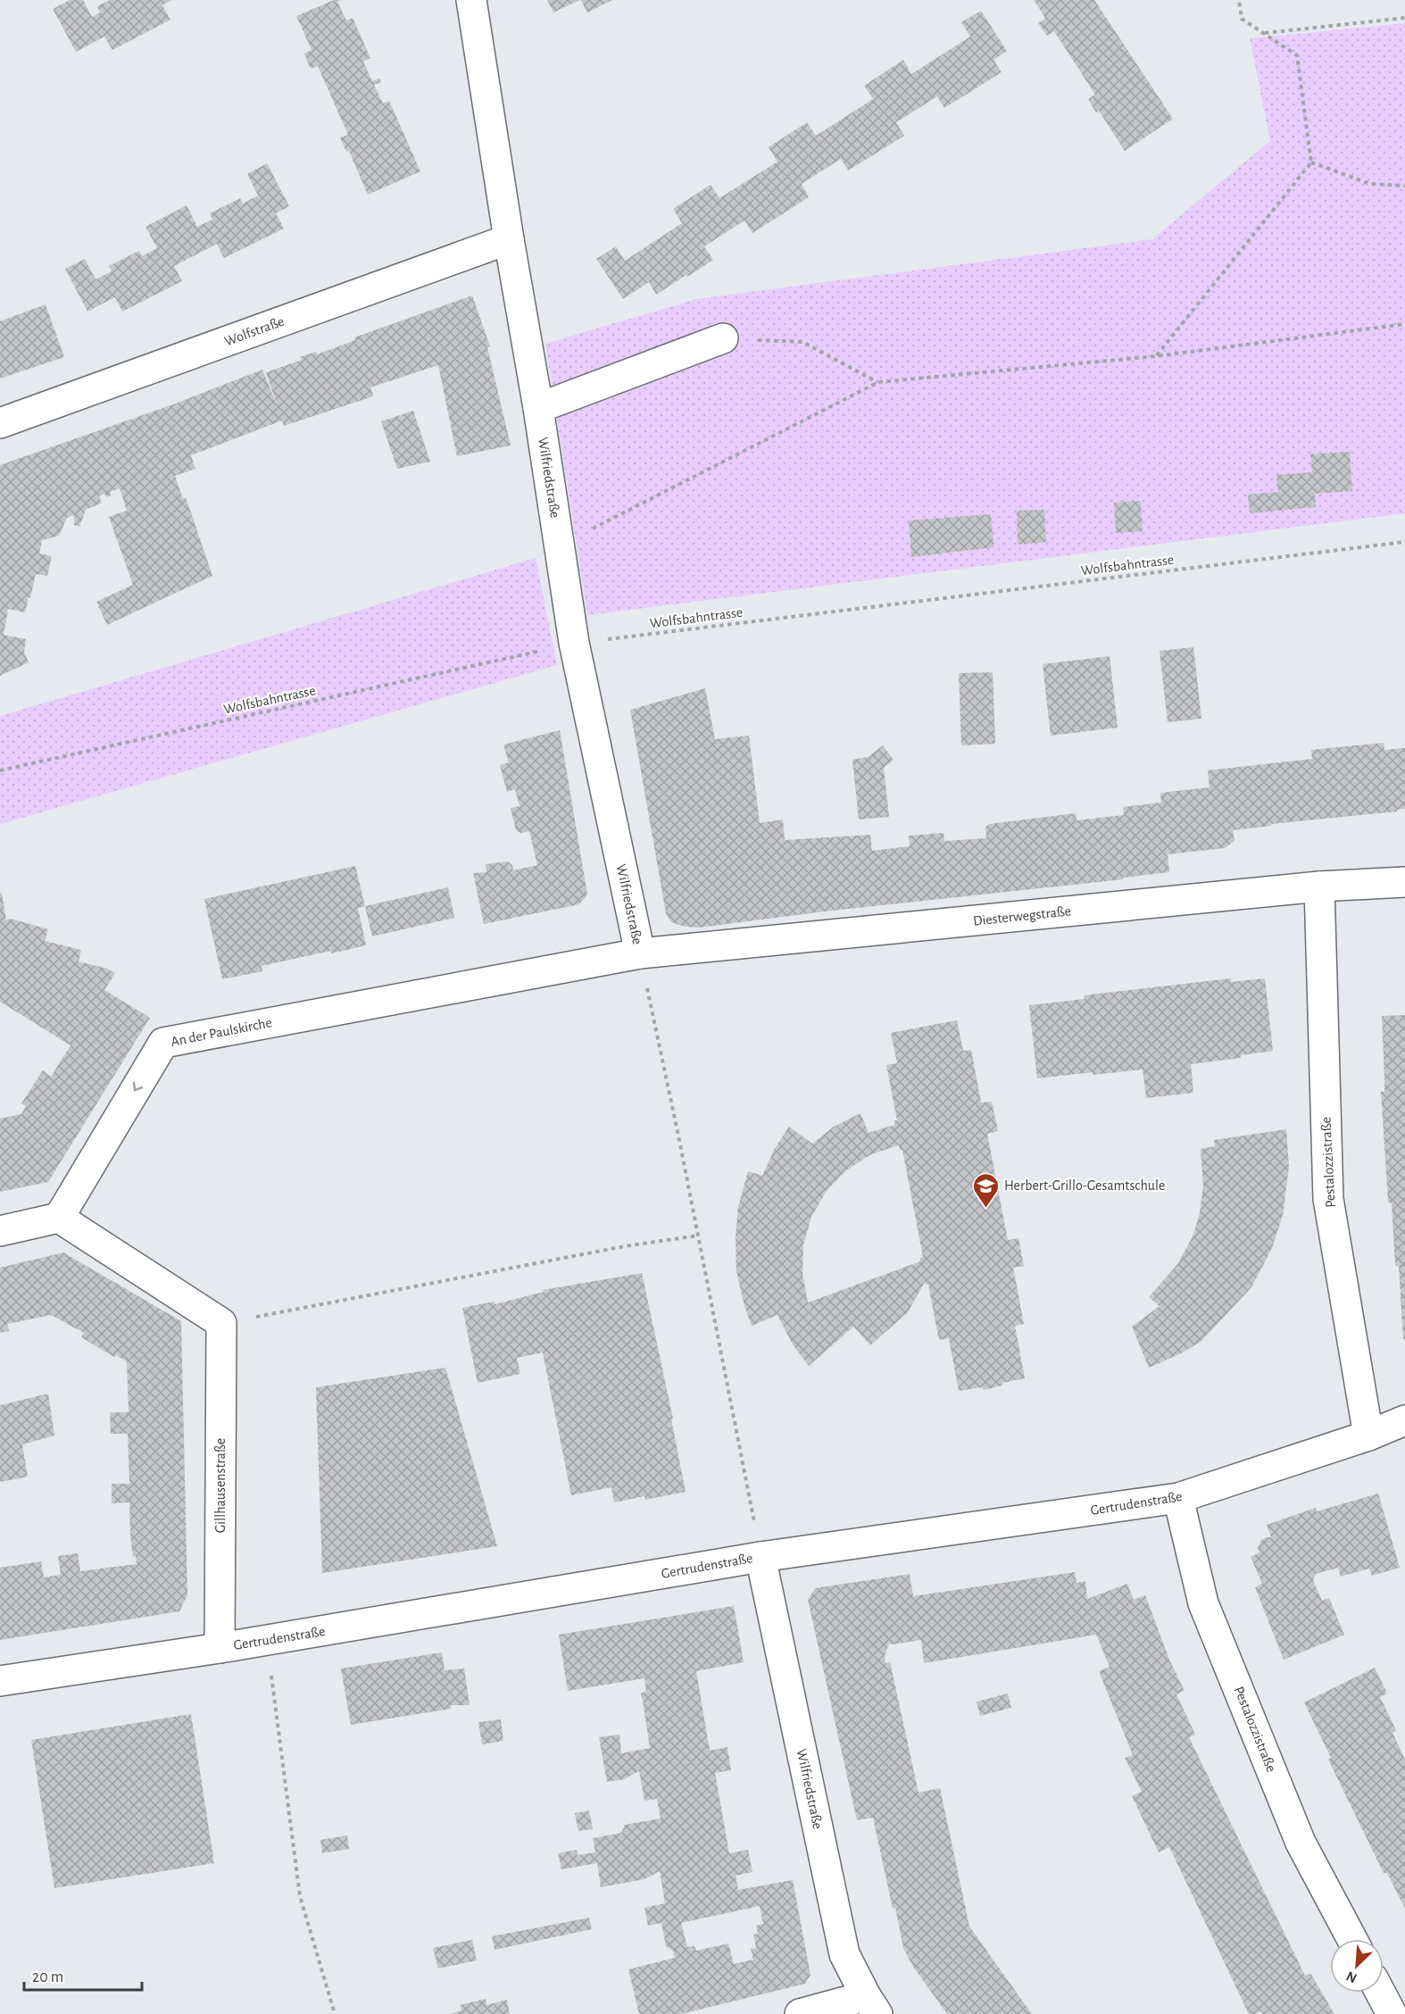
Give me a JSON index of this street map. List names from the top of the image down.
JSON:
{
  "streets": {
    "street": [
      "Wolfstraße",
      "Wilfriedstraße",
      "Diesterwegstraße",
      "An der Paulskirche",
      "Pestalozzistraße",
      "Gillhausenstraße",
      "Gertrudenstraße"
    ],
    "path": ["Wolfsbahntrasse"]
  },
  "crossings": [
    ["Wolfstraße", "Wilfriedstraße"],
    ["Wilfriedstraße", "Wolfsbahntrasse"],
    ["Wilfriedstraße", "Diesterwegstraße"],
    ["Wilfriedstraße", "An der Paulskirche"],
    ["Wilfriedstraße", "Gertrudenstraße"],
    ["Diesterwegstraße", "An der Paulskirche"],
    ["Diesterwegstraße", "Pestalozzistraße"],
    ["Pestalozzistraße", "Gertrudenstraße"],
    ["Gillhausenstraße", "Gertrudenstraße"]
  ],
  "one_way": ["An der Paulskirche"],
  "places": {
    "school or university": ["Herbert-Grillo-Gesamtschule"]
  },
  "scale_bar": "20 m",
  "north": "bottom left"
}
